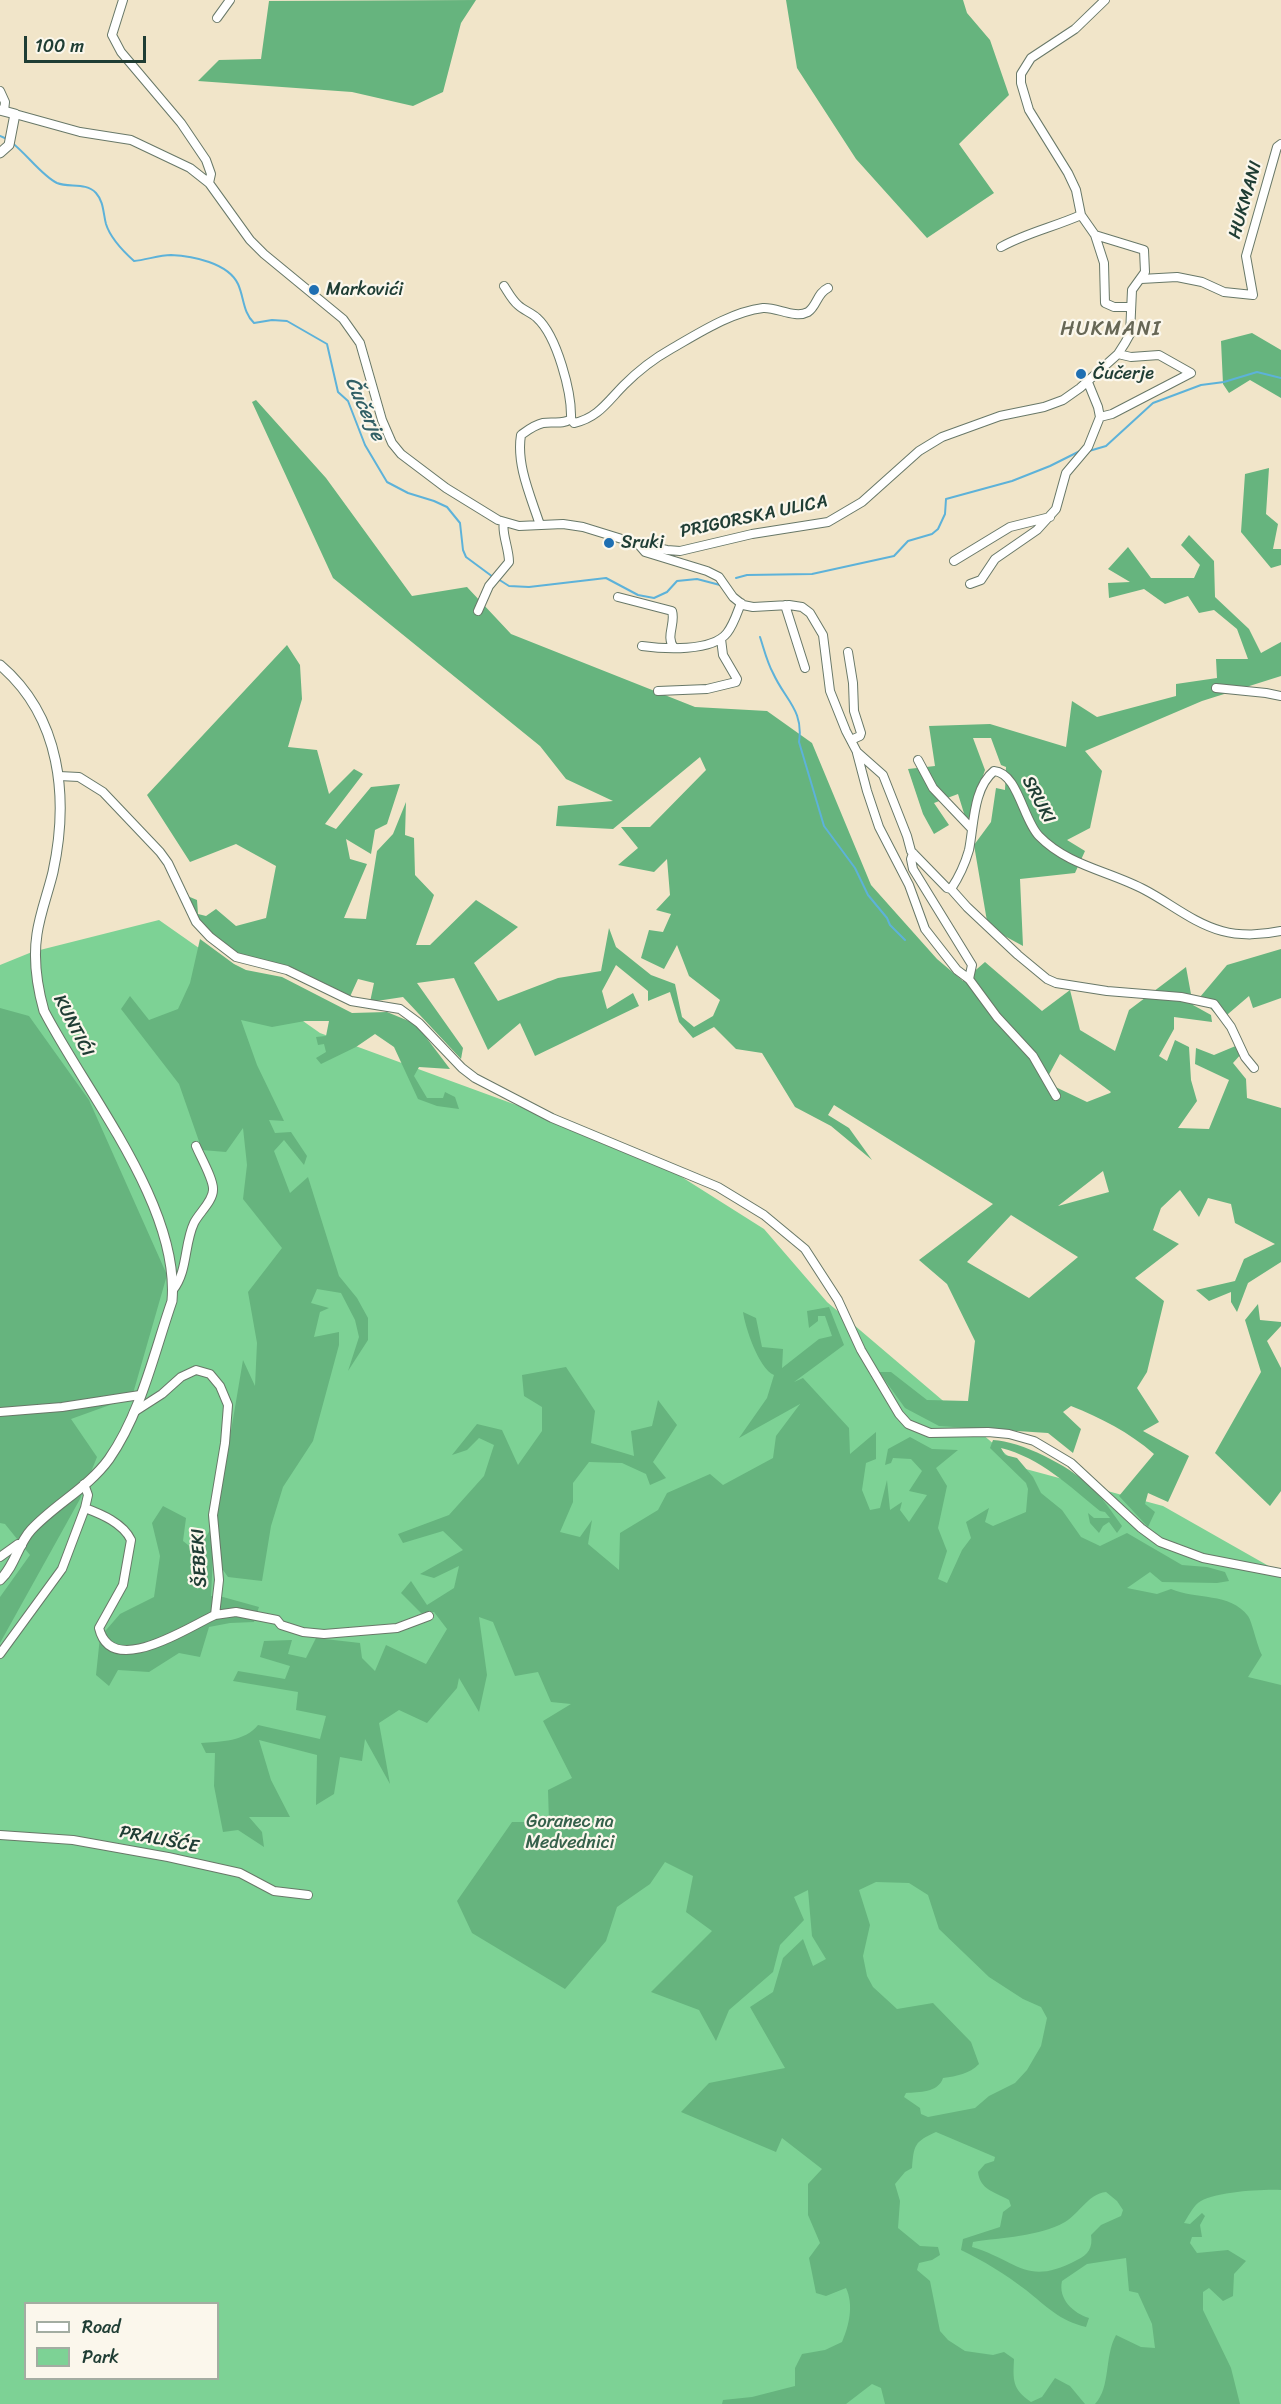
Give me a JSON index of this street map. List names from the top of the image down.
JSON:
{
  "streets": {
    "street": [
      "HUKMANI",
      "PRIGORSKA ULICA",
      "SRUKI",
      "KUNTIĆI",
      "ŠEBEKI",
      "PRALIŠĆE"
    ]
  },
  "crossings": [
    ["KUNTIĆI", "ŠEBEKI"]
  ],
  "districts": ["HUKMANI"],
  "water": ["Čučerje"],
  "parks": ["Goranec na Medvednici"],
  "places": ["Markovići", "Čučerje", "Sruki"],
  "legend": ["Road", "Park"],
  "scale_bar": "100 m"
}
